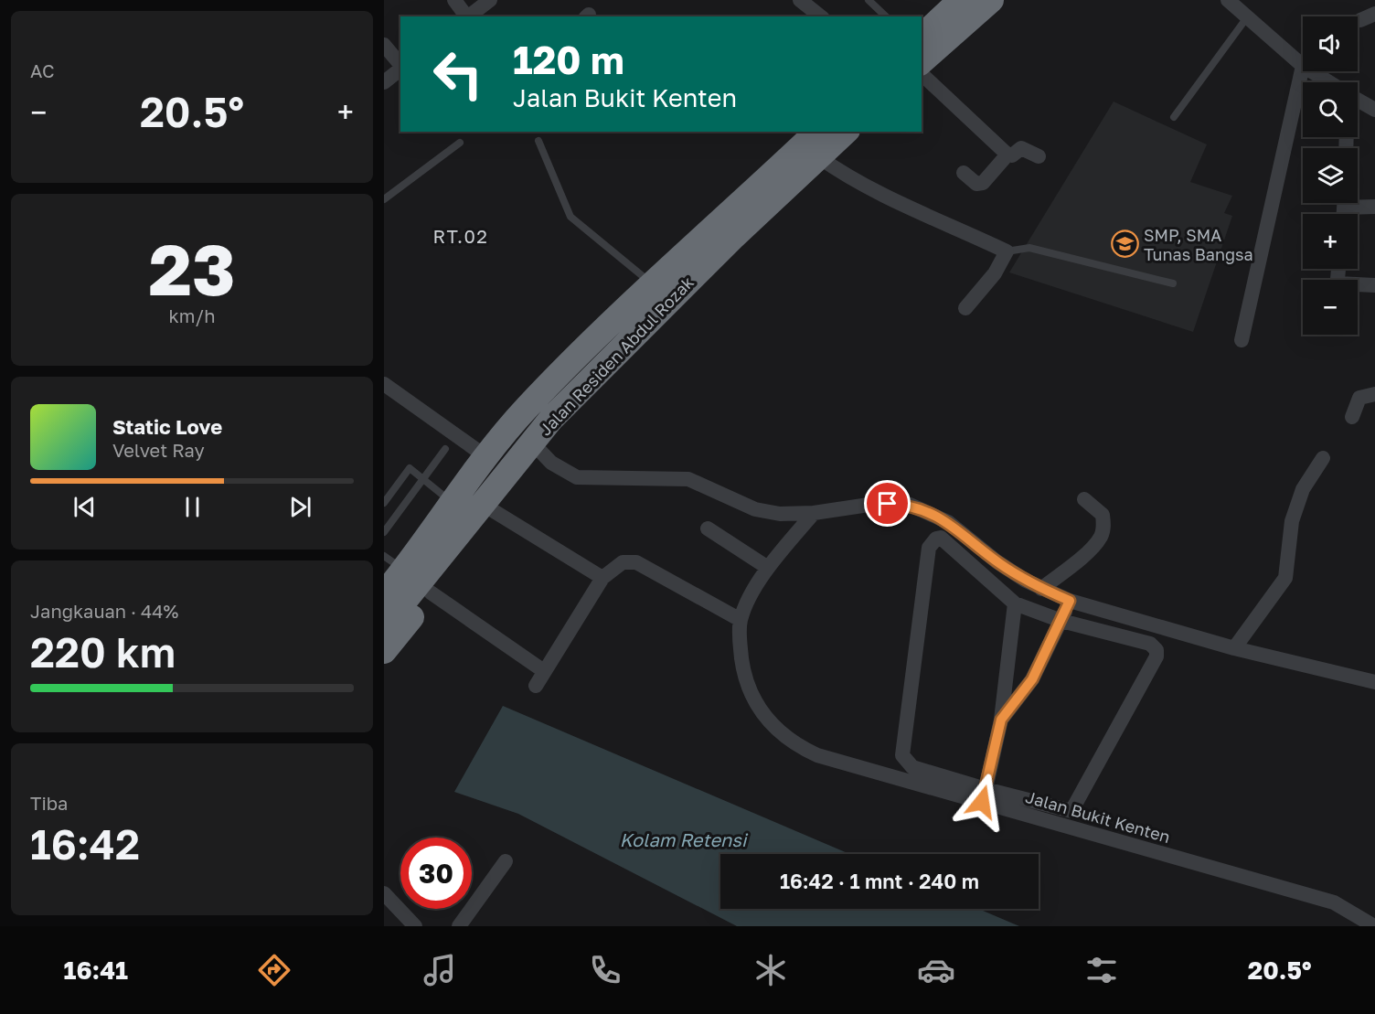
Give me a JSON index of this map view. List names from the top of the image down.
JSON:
{
  "streets": {
    "highway": ["Jalan Residen Abdul Rozak"],
    "street": ["Jalan Bukit Kenten"]
  },
  "districts": ["RT.02"],
  "water": ["Kolam Retensi"],
  "places": {
    "school or university": ["SMP, SMA Tunas Bangsa"]
  },
  "page": {
    "tile": [
      "AC",
      ["23", "km/h"],
      ["Jangkauan · 44%", "220 km"],
      ["Tiba", "16:42"]
    ],
    "map_buttons": ["+", "−"],
    "turn": ["120 m", "Jalan Bukit Kenten"],
    "heat": ["−", "20.5°", "+"],
    "song": ["Static Love", "Velvet Ray"],
    "limit": "30",
    "trip": "16:42 · 1 mnt · 240 m",
    "tabs": ["16:41", "20.5°"]
  }
}
